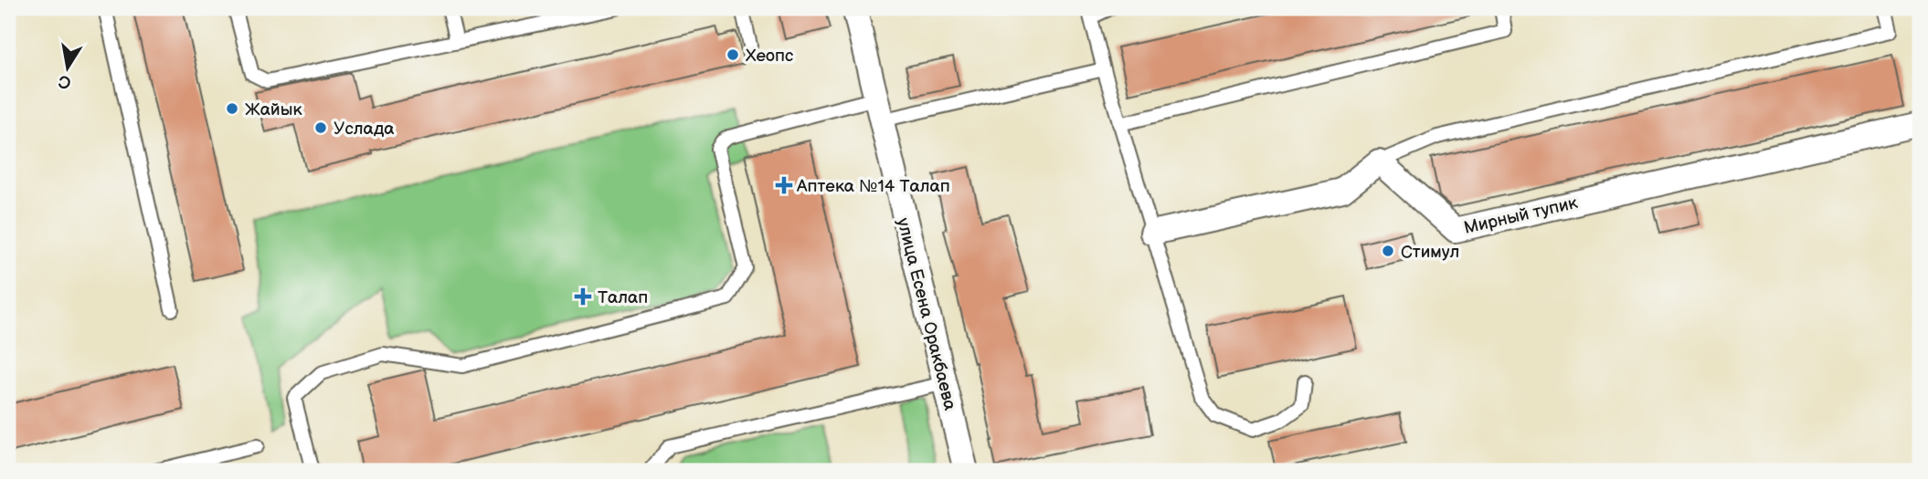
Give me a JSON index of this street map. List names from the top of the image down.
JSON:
{
  "streets": {
    "street": ["Мирный тупик", "улица Есена Оракбаева"]
  },
  "places": {
    "other": [
      "Хеопс",
      "Жайык",
      "Услада",
      "Стимул"
    ],
    "health": ["Аптека №14 Талап", "Талап"]
  },
  "north": "bottom"
}
